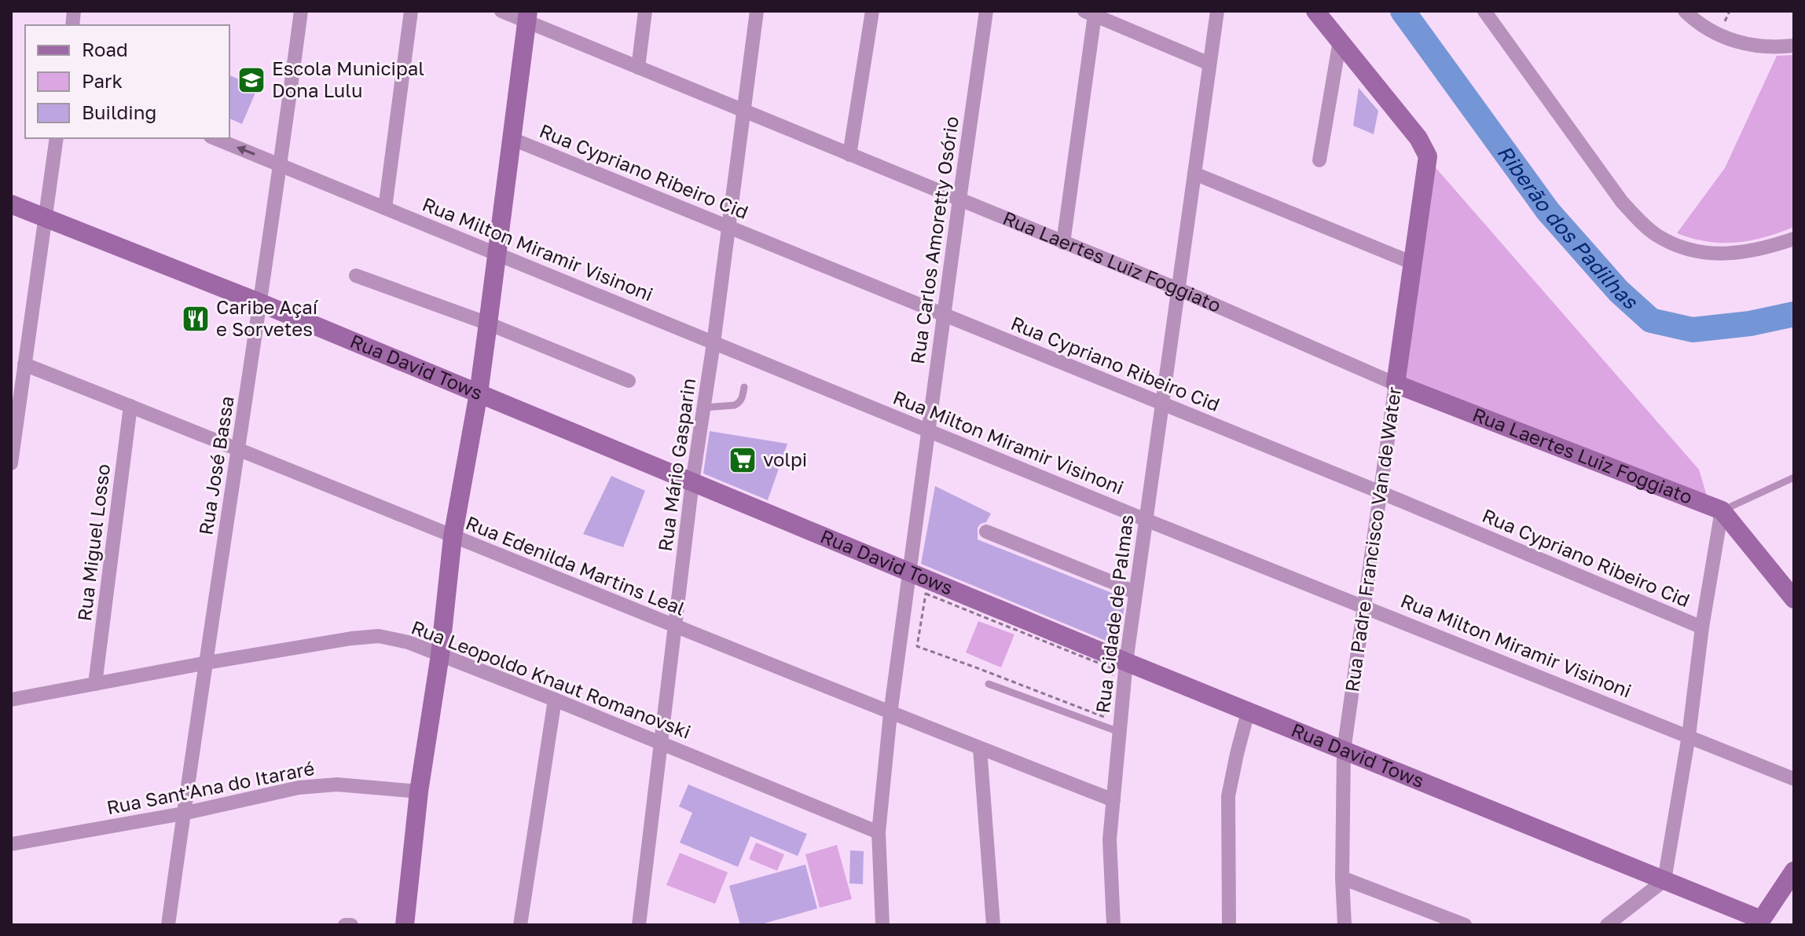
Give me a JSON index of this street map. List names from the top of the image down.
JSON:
{
  "streets": {
    "street": [
      "Rua Cypriano Ribeiro Cid",
      "Rua Carlos Amoretty Osório",
      "Rua Milton Miramir Visinoni",
      "Rua Laertes Luiz Foggiato",
      "Rua David Tows",
      "Rua Mário Gasparin",
      "Rua José Bassa",
      "Rua Padre Francisco Van de Water",
      "Rua Miguel Losso",
      "Rua Edenilda Martins Leal",
      "Rua Cidade de Palmas",
      "Rua Leopoldo Knaut Romanovski",
      "Rua Sant'Ana do Itararé"
    ]
  },
  "crossings": [
    ["Rua Cypriano Ribeiro Cid", "Rua Carlos Amoretty Osório"],
    ["Rua Cypriano Ribeiro Cid", "Rua Mário Gasparin"],
    ["Rua Cypriano Ribeiro Cid", "Rua Padre Francisco Van de Water"],
    ["Rua Cypriano Ribeiro Cid", "Rua Cidade de Palmas"],
    ["Rua Carlos Amoretty Osório", "Rua Milton Miramir Visinoni"],
    ["Rua Carlos Amoretty Osório", "Rua Laertes Luiz Foggiato"],
    ["Rua Carlos Amoretty Osório", "Rua David Tows"],
    ["Rua Carlos Amoretty Osório", "Rua Edenilda Martins Leal"],
    ["Rua Carlos Amoretty Osório", "Rua Leopoldo Knaut Romanovski"],
    ["Rua Milton Miramir Visinoni", "Rua Mário Gasparin"],
    ["Rua Milton Miramir Visinoni", "Rua José Bassa"],
    ["Rua Milton Miramir Visinoni", "Rua Padre Francisco Van de Water"],
    ["Rua Milton Miramir Visinoni", "Rua Cidade de Palmas"],
    ["Rua Laertes Luiz Foggiato", "Rua Mário Gasparin"],
    ["Rua Laertes Luiz Foggiato", "Rua Padre Francisco Van de Water"],
    ["Rua Laertes Luiz Foggiato", "Rua Cidade de Palmas"],
    ["Rua David Tows", "Rua Mário Gasparin"],
    ["Rua David Tows", "Rua José Bassa"],
    ["Rua David Tows", "Rua Padre Francisco Van de Water"],
    ["Rua David Tows", "Rua Cidade de Palmas"],
    ["Rua Mário Gasparin", "Rua Edenilda Martins Leal"],
    ["Rua Mário Gasparin", "Rua Leopoldo Knaut Romanovski"],
    ["Rua José Bassa", "Rua Edenilda Martins Leal"],
    ["Rua José Bassa", "Rua Leopoldo Knaut Romanovski"],
    ["Rua José Bassa", "Rua Sant'Ana do Itararé"],
    ["Rua Miguel Losso", "Rua Edenilda Martins Leal"],
    ["Rua Miguel Losso", "Rua Leopoldo Knaut Romanovski"],
    ["Rua Edenilda Martins Leal", "Rua Cidade de Palmas"]
  ],
  "water": ["Riberão dos Padilhas"],
  "places": {
    "school or university": ["Escola Municipal Dona Lulu"],
    "restaurant": ["Caribe Açaí e Sorvetes"],
    "supermarket": ["volpi"]
  },
  "legend": ["Road", "Park", "Building"]
}
